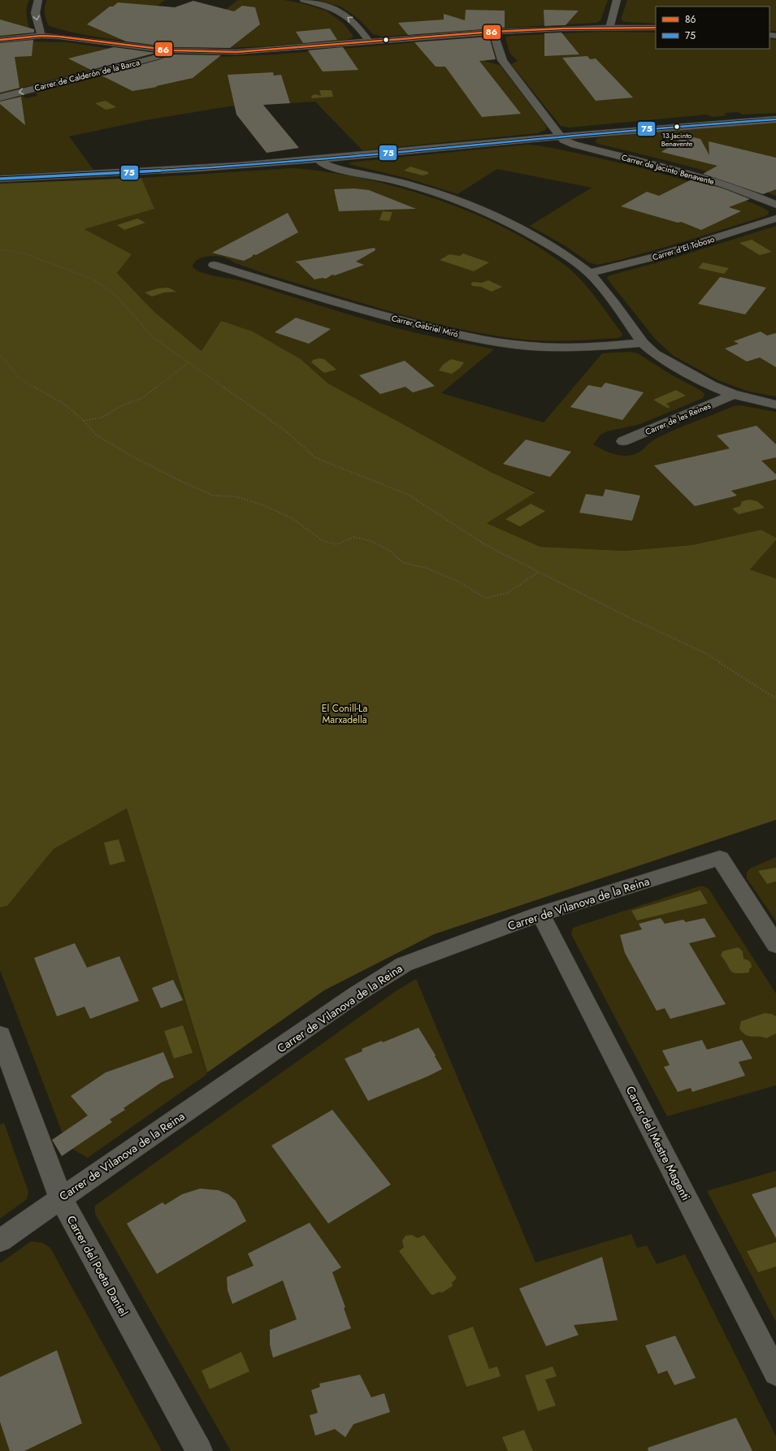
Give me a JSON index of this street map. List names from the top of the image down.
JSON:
{
  "streets": {
    "street": [
      "Carrer de Calderón de la Barca",
      "Carrer de Jacinto Benavente",
      "Carrer d'El Toboso",
      "Carrer Gabriel Miró",
      "Carrer de les Reines",
      "Carrer de Vilanova de la Reina",
      "Carrer del Mestre Magenti",
      "Carrer del Poeta Daniel"
    ]
  },
  "crossings": [
    ["Carrer de Vilanova de la Reina", "Carrer del Mestre Magenti"],
    ["Carrer de Vilanova de la Reina", "Carrer del Poeta Daniel"]
  ],
  "parks": ["El Conill-La Marxadella"],
  "places": ["13.Jacinto Benavente"],
  "lines": ["transit line 86", "transit line 75"],
  "legend": ["86", "75"]
}
